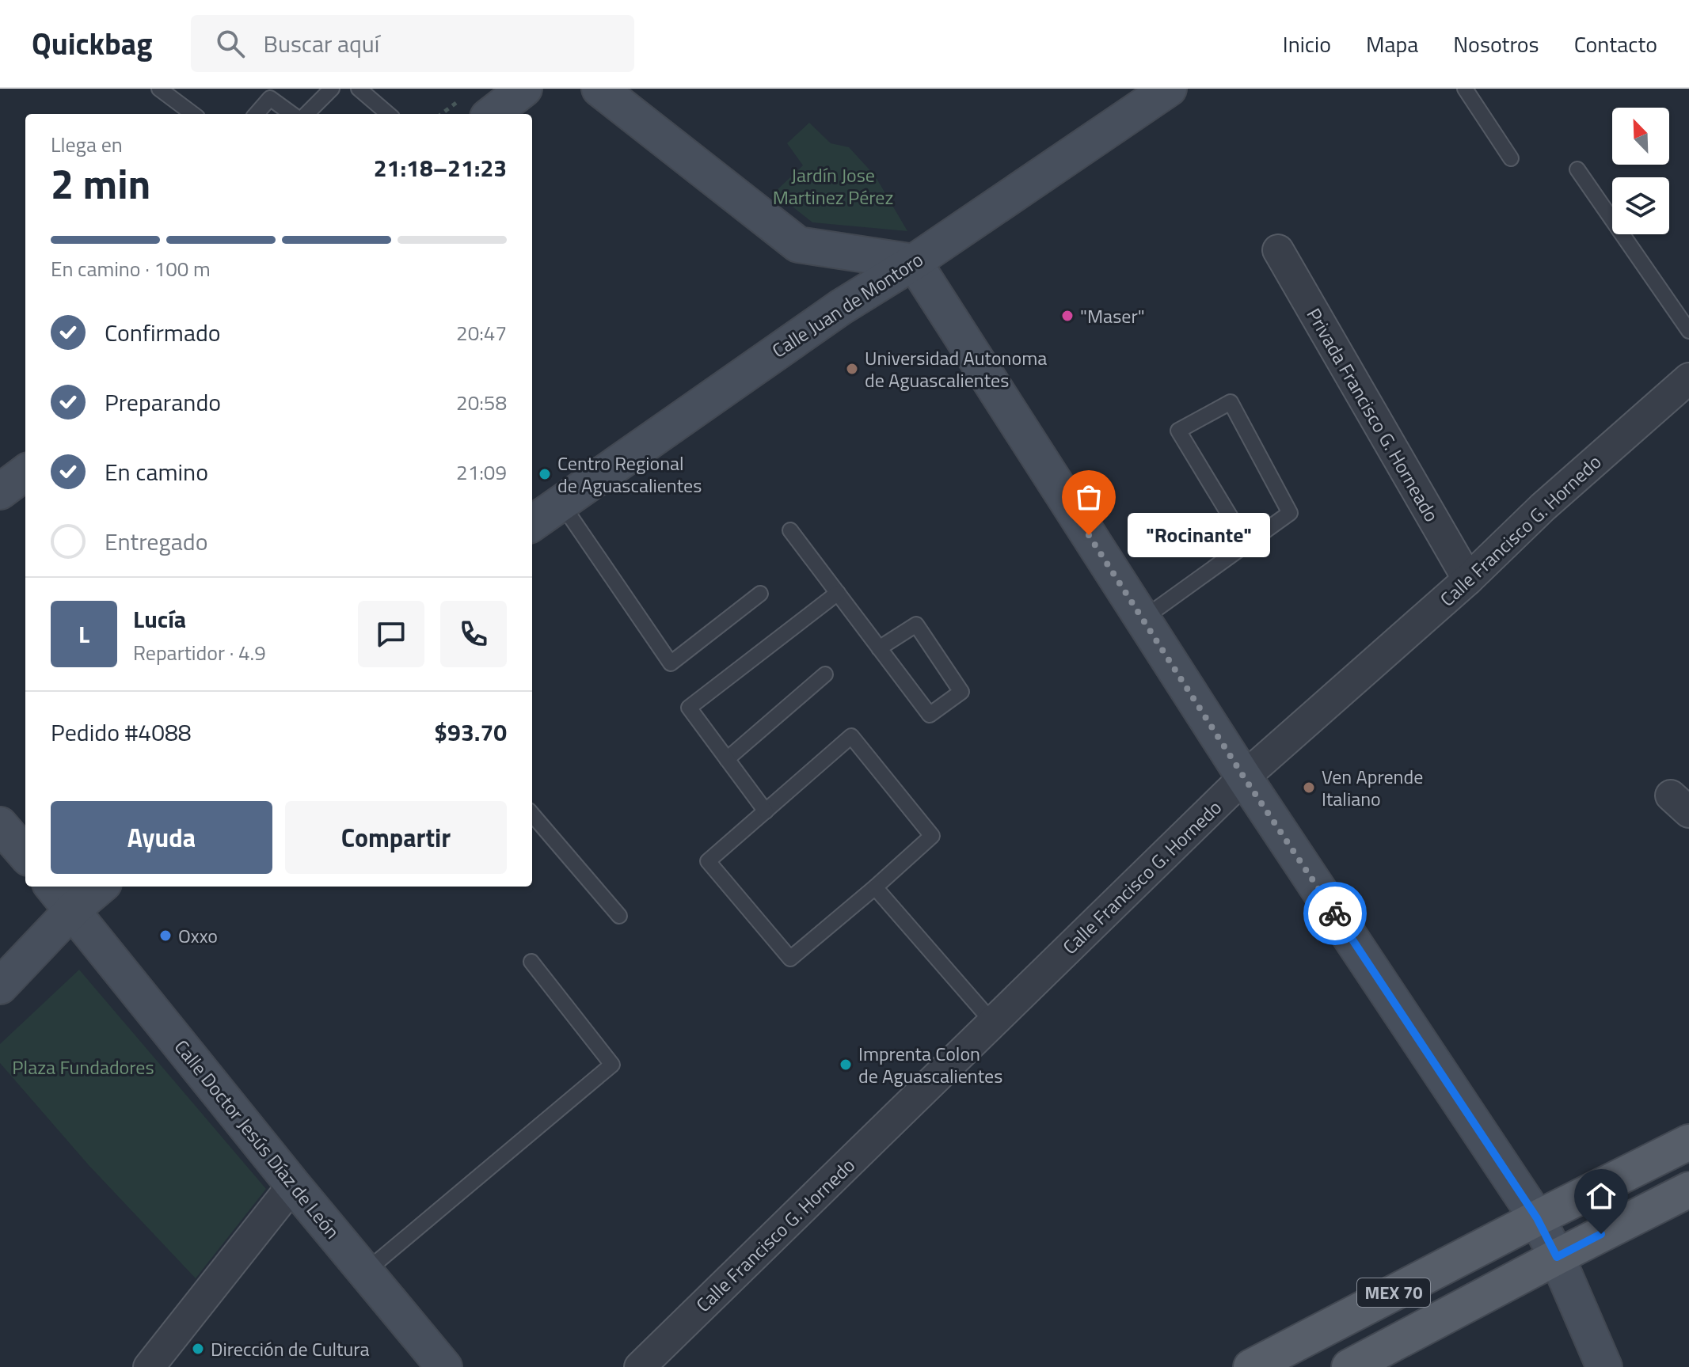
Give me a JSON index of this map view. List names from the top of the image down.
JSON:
{
  "streets": {
    "main road": ["MEX 70"],
    "street": [
      "Calle Juan de Montoro",
      "Privada Francisco G. Horneado",
      "Calle Francisco G. Hornedo",
      "Calle Doctor Jesús Díaz de León"
    ]
  },
  "crossings": [
    ["Privada Francisco G. Horneado", "Calle Francisco G. Hornedo"]
  ],
  "parks": ["Jardín Jose Martinez Pérez", "Plaza Fundadores"],
  "places": [
    "\"Maser\"",
    "Universidad Autonoma de Aguascalientes",
    "Centro Regional de Aguascalientes",
    "\"Rocinante\"",
    "Ven Aprende Italiano",
    "Oxxo",
    "Imprenta Colon de Aguascalientes",
    "Dirección de Cultura"
  ],
  "north": "top left",
  "page": {
    "header": "Quickbag",
    "search": "Buscar aquí",
    "nav": [
      "Inicio",
      "Mapa",
      "Nosotros",
      "Contacto"
    ],
    "heading": ["2 min", "Llega en", "21:18–21:23"],
    "panel": [
      "Lucía",
      "Repartidor · 4.9",
      "Pedido #4088",
      "$93.70"
    ],
    "bar": "En camino · 100 m",
    "list": [
      ["Confirmado", "20:47"],
      ["Preparando", "20:58"],
      ["En camino", "21:09"],
      "Entregado"
    ],
    "bubble": "\"Rocinante\"",
    "round": "L",
    "buttons": ["Ayuda", "Compartir"]
  }
}
